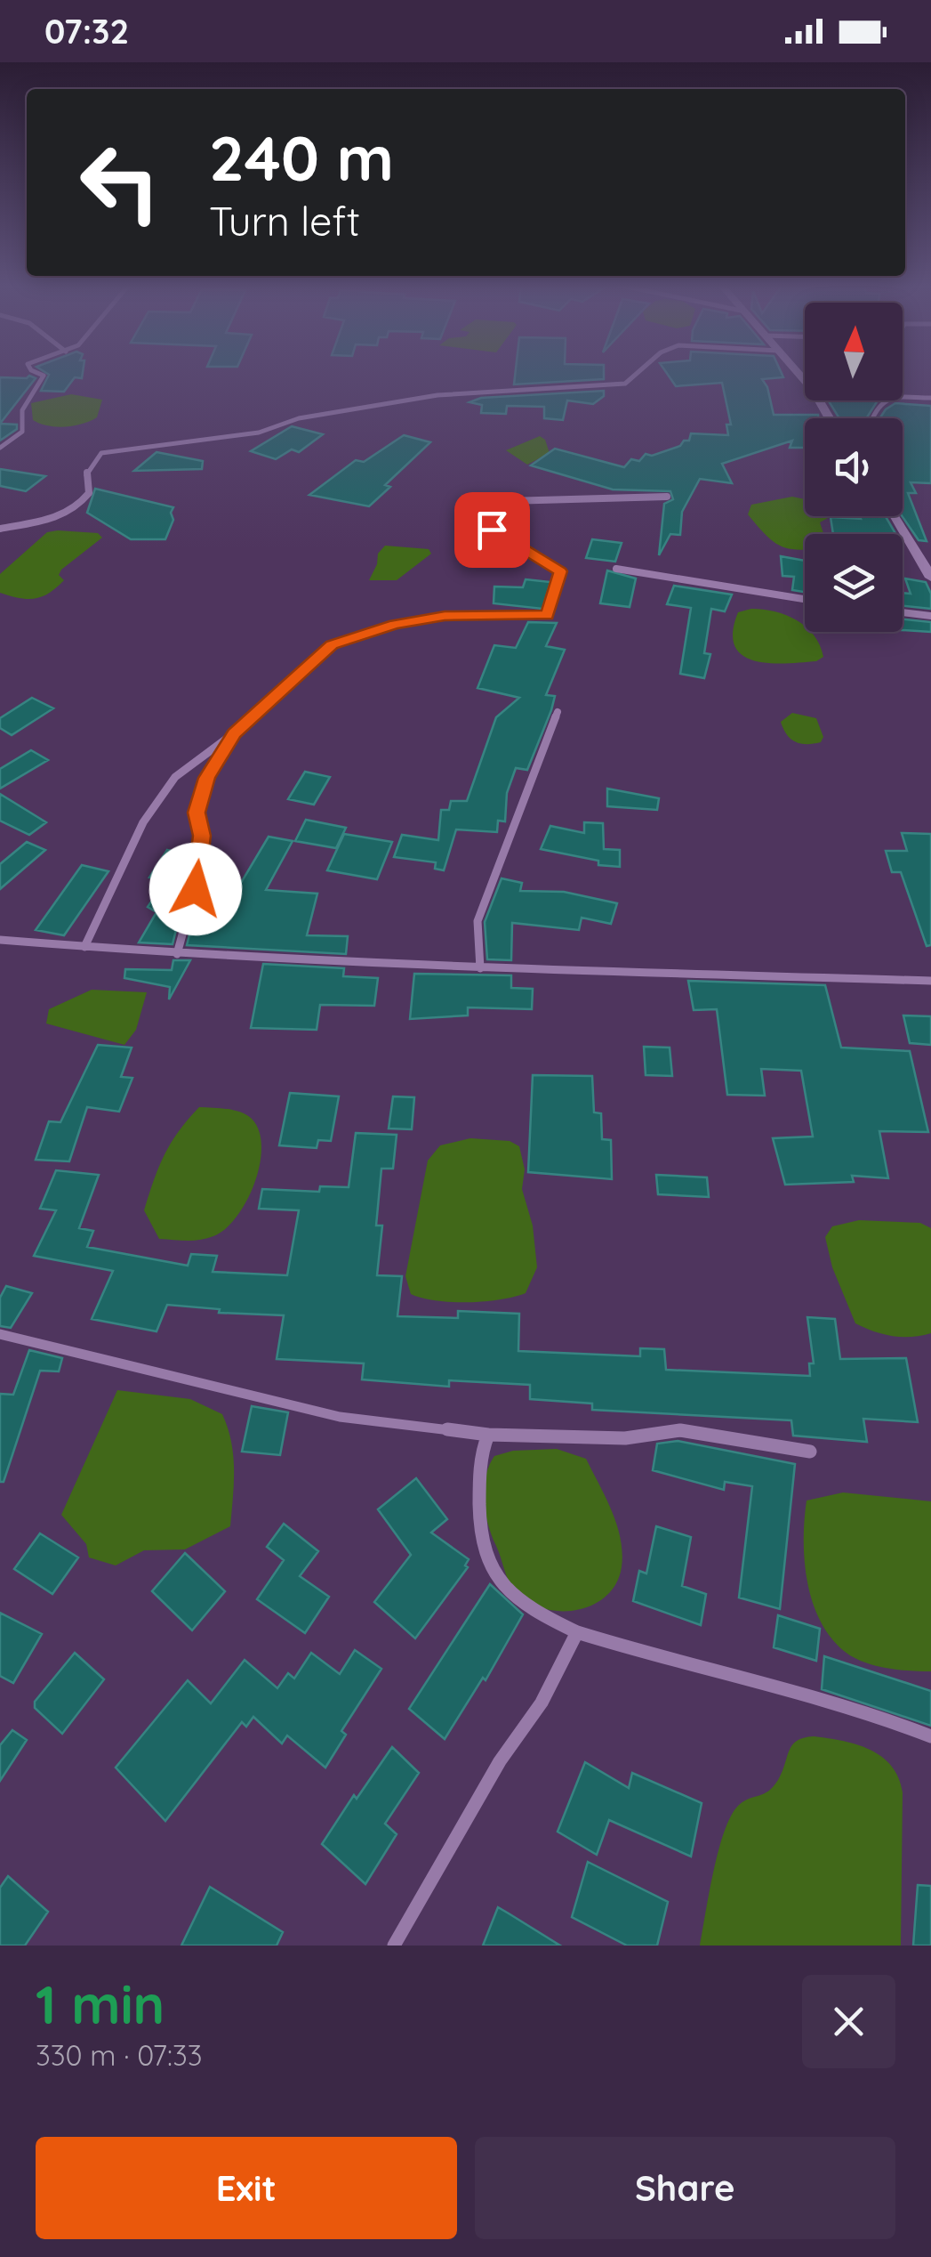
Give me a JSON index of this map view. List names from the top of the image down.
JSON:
{
  "north": "top",
  "page": {
    "status": "07:32",
    "turn": ["240 m", "Turn left"],
    "heading": ["1 min", "330 m · 07:33"],
    "buttons": ["Exit", "Share"]
  }
}
